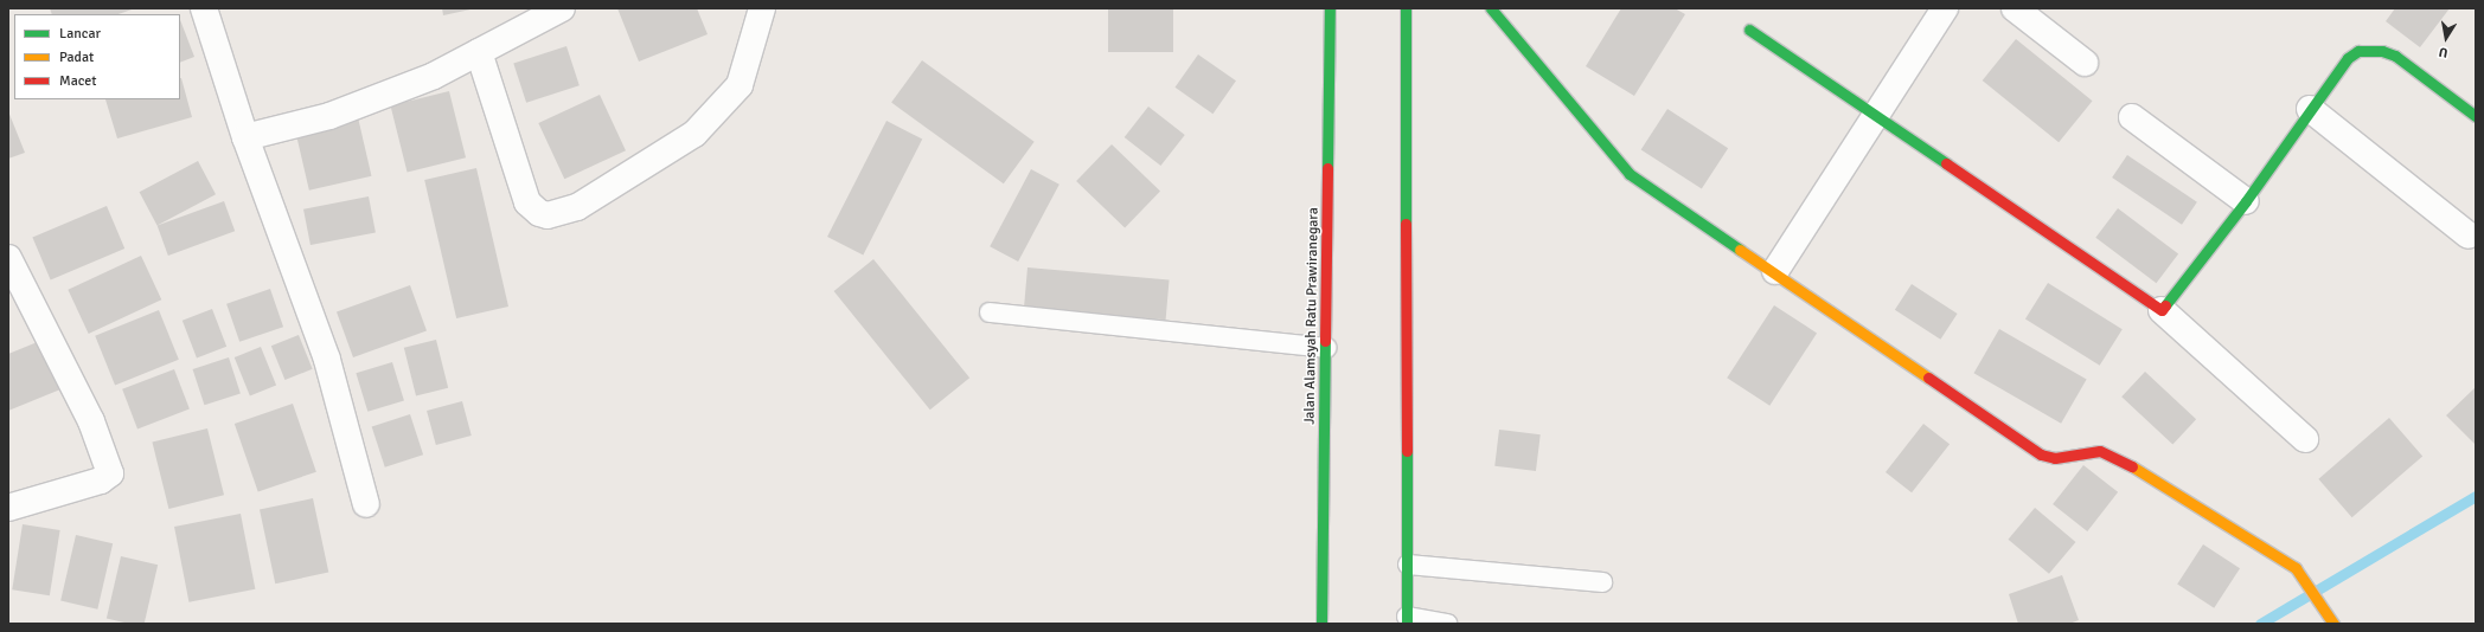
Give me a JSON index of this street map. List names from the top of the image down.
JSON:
{
  "streets": {
    "main road": ["Jalan Alamsyah Ratu Prawiranegara"]
  },
  "legend": ["Lancar", "Padat", "Macet"],
  "north": "bottom"
}
